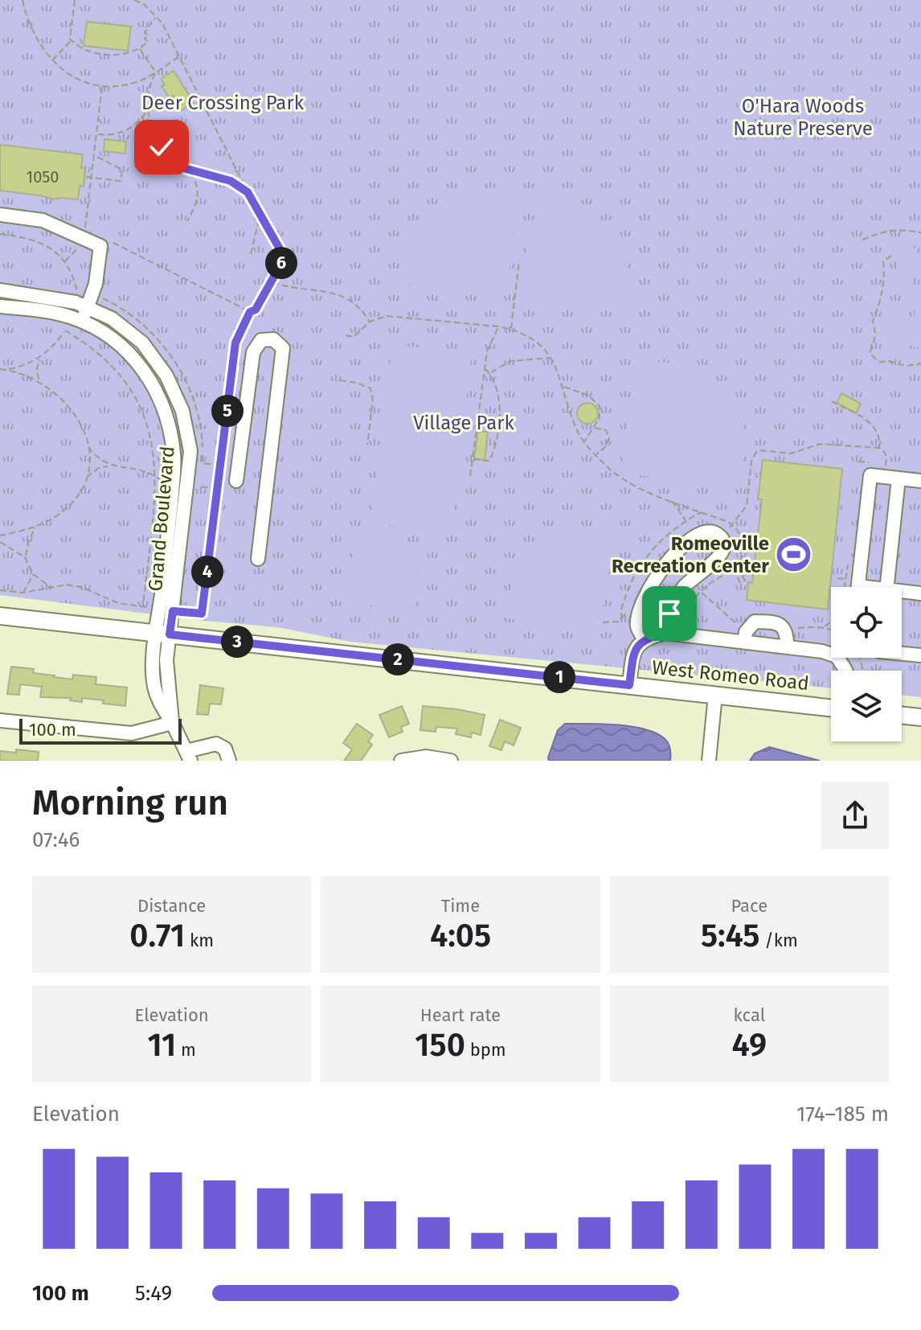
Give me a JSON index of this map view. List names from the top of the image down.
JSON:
{
  "streets": {
    "main road": ["West Romeo Road"],
    "street": ["Grand Boulevard"]
  },
  "crossings": [
    ["Grand Boulevard", "West Romeo Road"]
  ],
  "parks": ["Deer Crossing Park", "O'Hara Woods Nature Preserve", "Village Park"],
  "places": {
    "sports": ["Romeoville Recreation Center"]
  },
  "house_numbers": ["1050"],
  "scale_bar": "100 m",
  "page": {
    "pins": [
      "6",
      "5",
      "4",
      "3",
      "2",
      "1"
    ],
    "scale": "100 m",
    "heading": ["Morning run", "07:46"],
    "stats": [
      ["Distance", "0.71 km"],
      ["Time", "4:05"],
      ["Pace", "5:45 /km"],
      ["Elevation", "11 m"],
      ["Heart rate", "150 bpm"],
      ["kcal", "49"]
    ],
    "chart": ["Elevation", "174–185 m"],
    "list": [
      {
        "name": "100 m",
        "note": "5:49"
      }
    ]
  }
}
